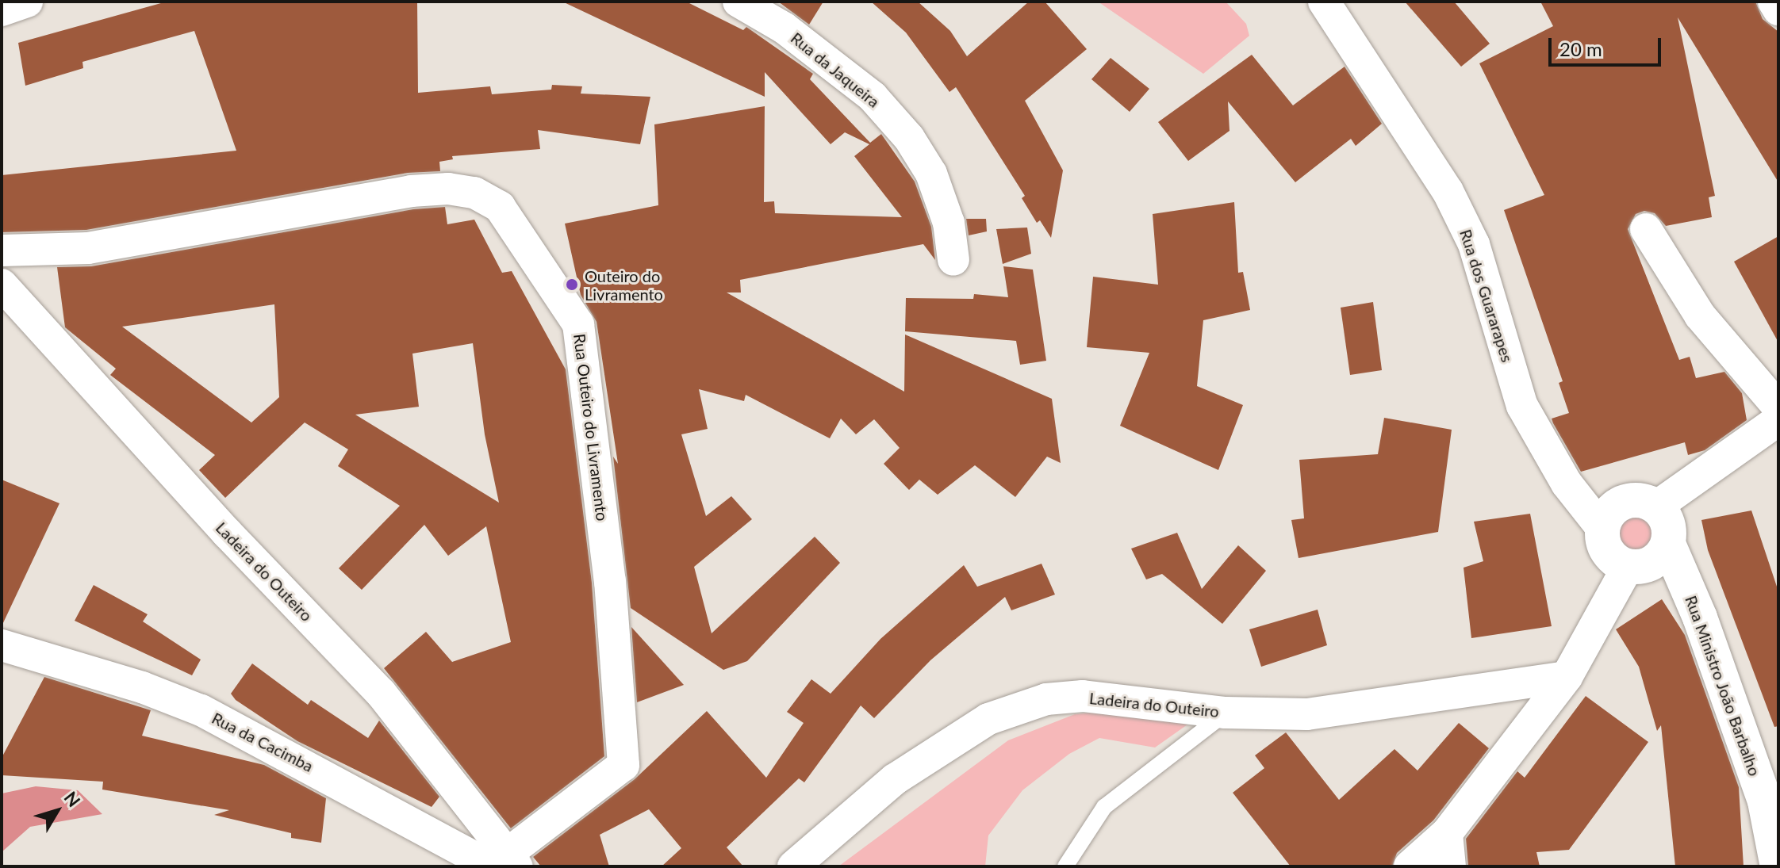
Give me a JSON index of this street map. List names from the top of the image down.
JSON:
{
  "streets": {
    "street": [
      "Rua da Jaqueira",
      "Rua dos Guararapes",
      "Rua Outeiro do Livramento",
      "Ladeira do Outeiro",
      "Rua Ministro João Barbalho",
      "Rua da Cacimba"
    ]
  },
  "crossings": [
    ["Rua dos Guararapes", "Rua Ministro João Barbalho"],
    ["Rua Outeiro do Livramento", "Ladeira do Outeiro"],
    ["Rua Outeiro do Livramento", "Rua da Cacimba"],
    ["Ladeira do Outeiro", "Rua da Cacimba"]
  ],
  "places": ["Outeiro do Livramento"],
  "scale_bar": "20 m",
  "north": "top right"
}
